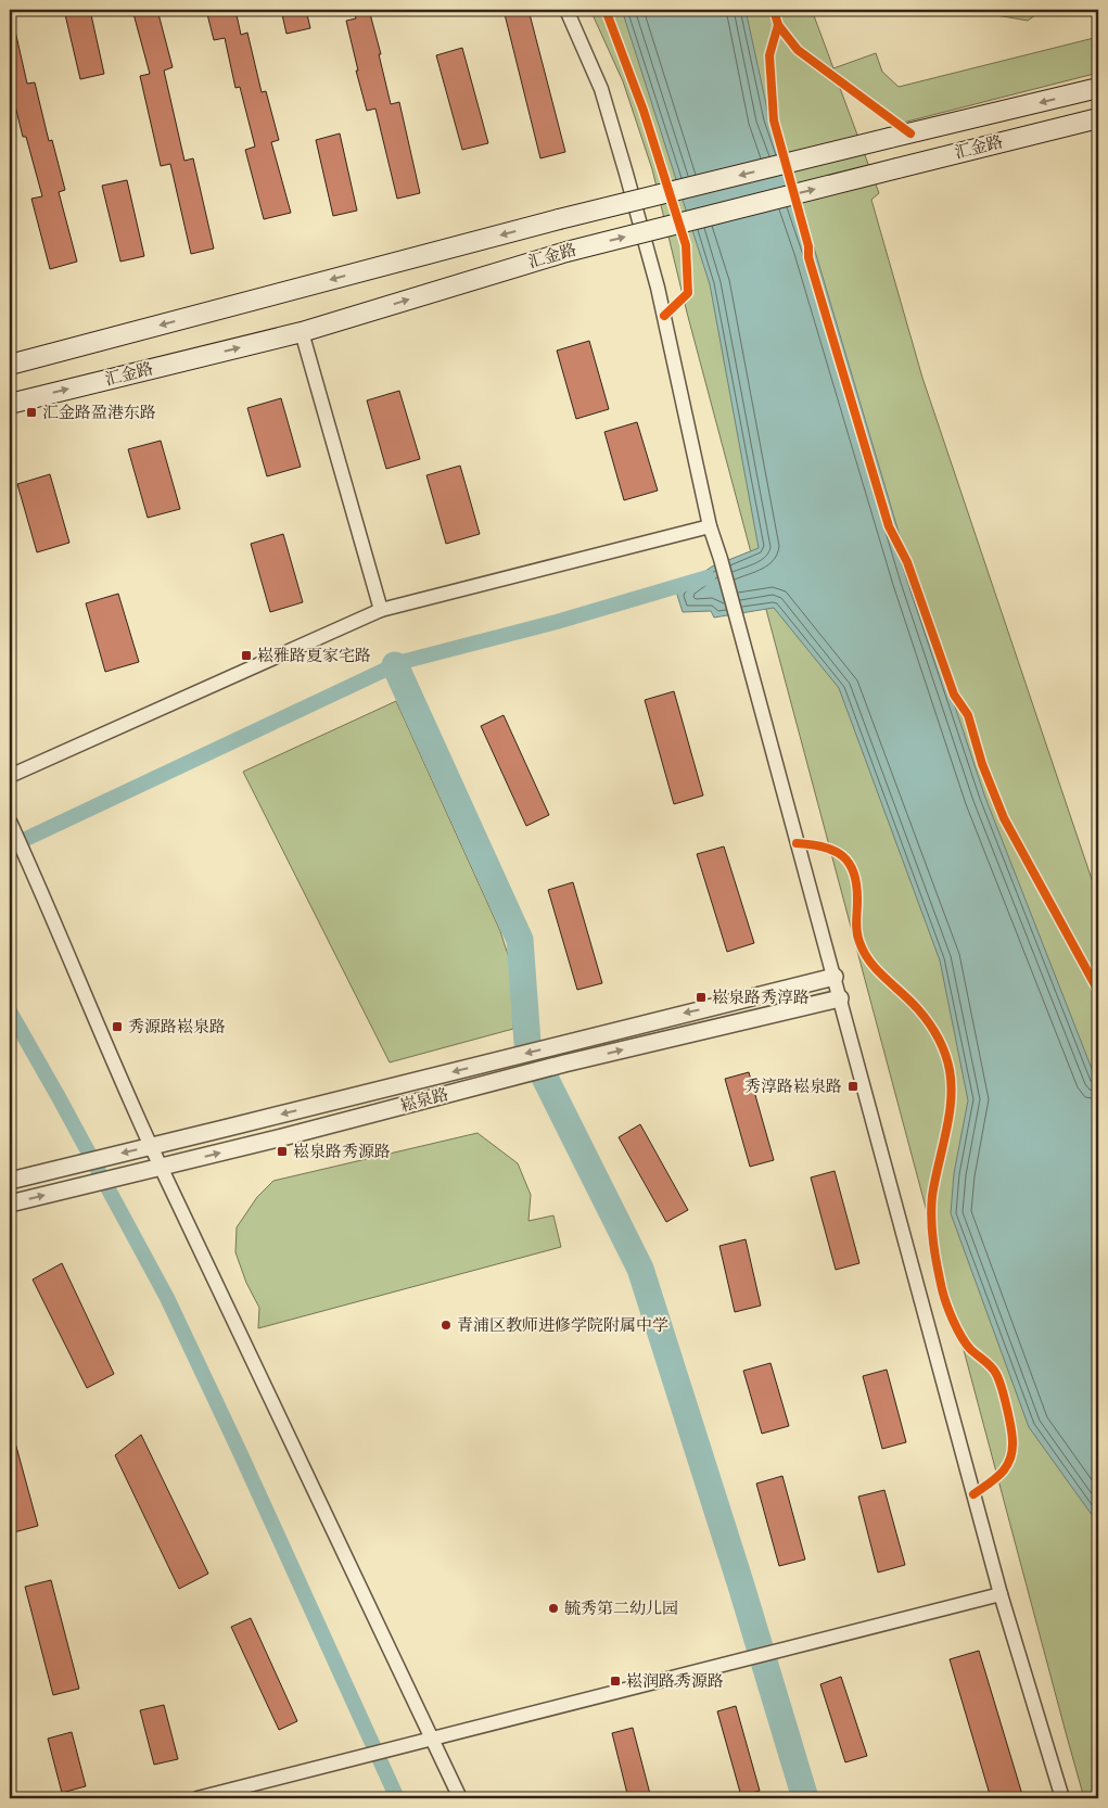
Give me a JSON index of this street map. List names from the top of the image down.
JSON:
{
  "streets": {
    "main road": ["汇金路"],
    "street": ["崧泉路"]
  },
  "places": {
    "transit": [
      "汇金路盈港东路",
      "崧雅路夏家宅路",
      "崧泉路秀淳路",
      "秀源路崧泉路",
      "秀淳路崧泉路",
      "崧泉路秀源路",
      "崧润路秀源路"
    ],
    "other": ["青浦区教师进修学院附属中学", "毓秀第二幼儿园"]
  }
}
